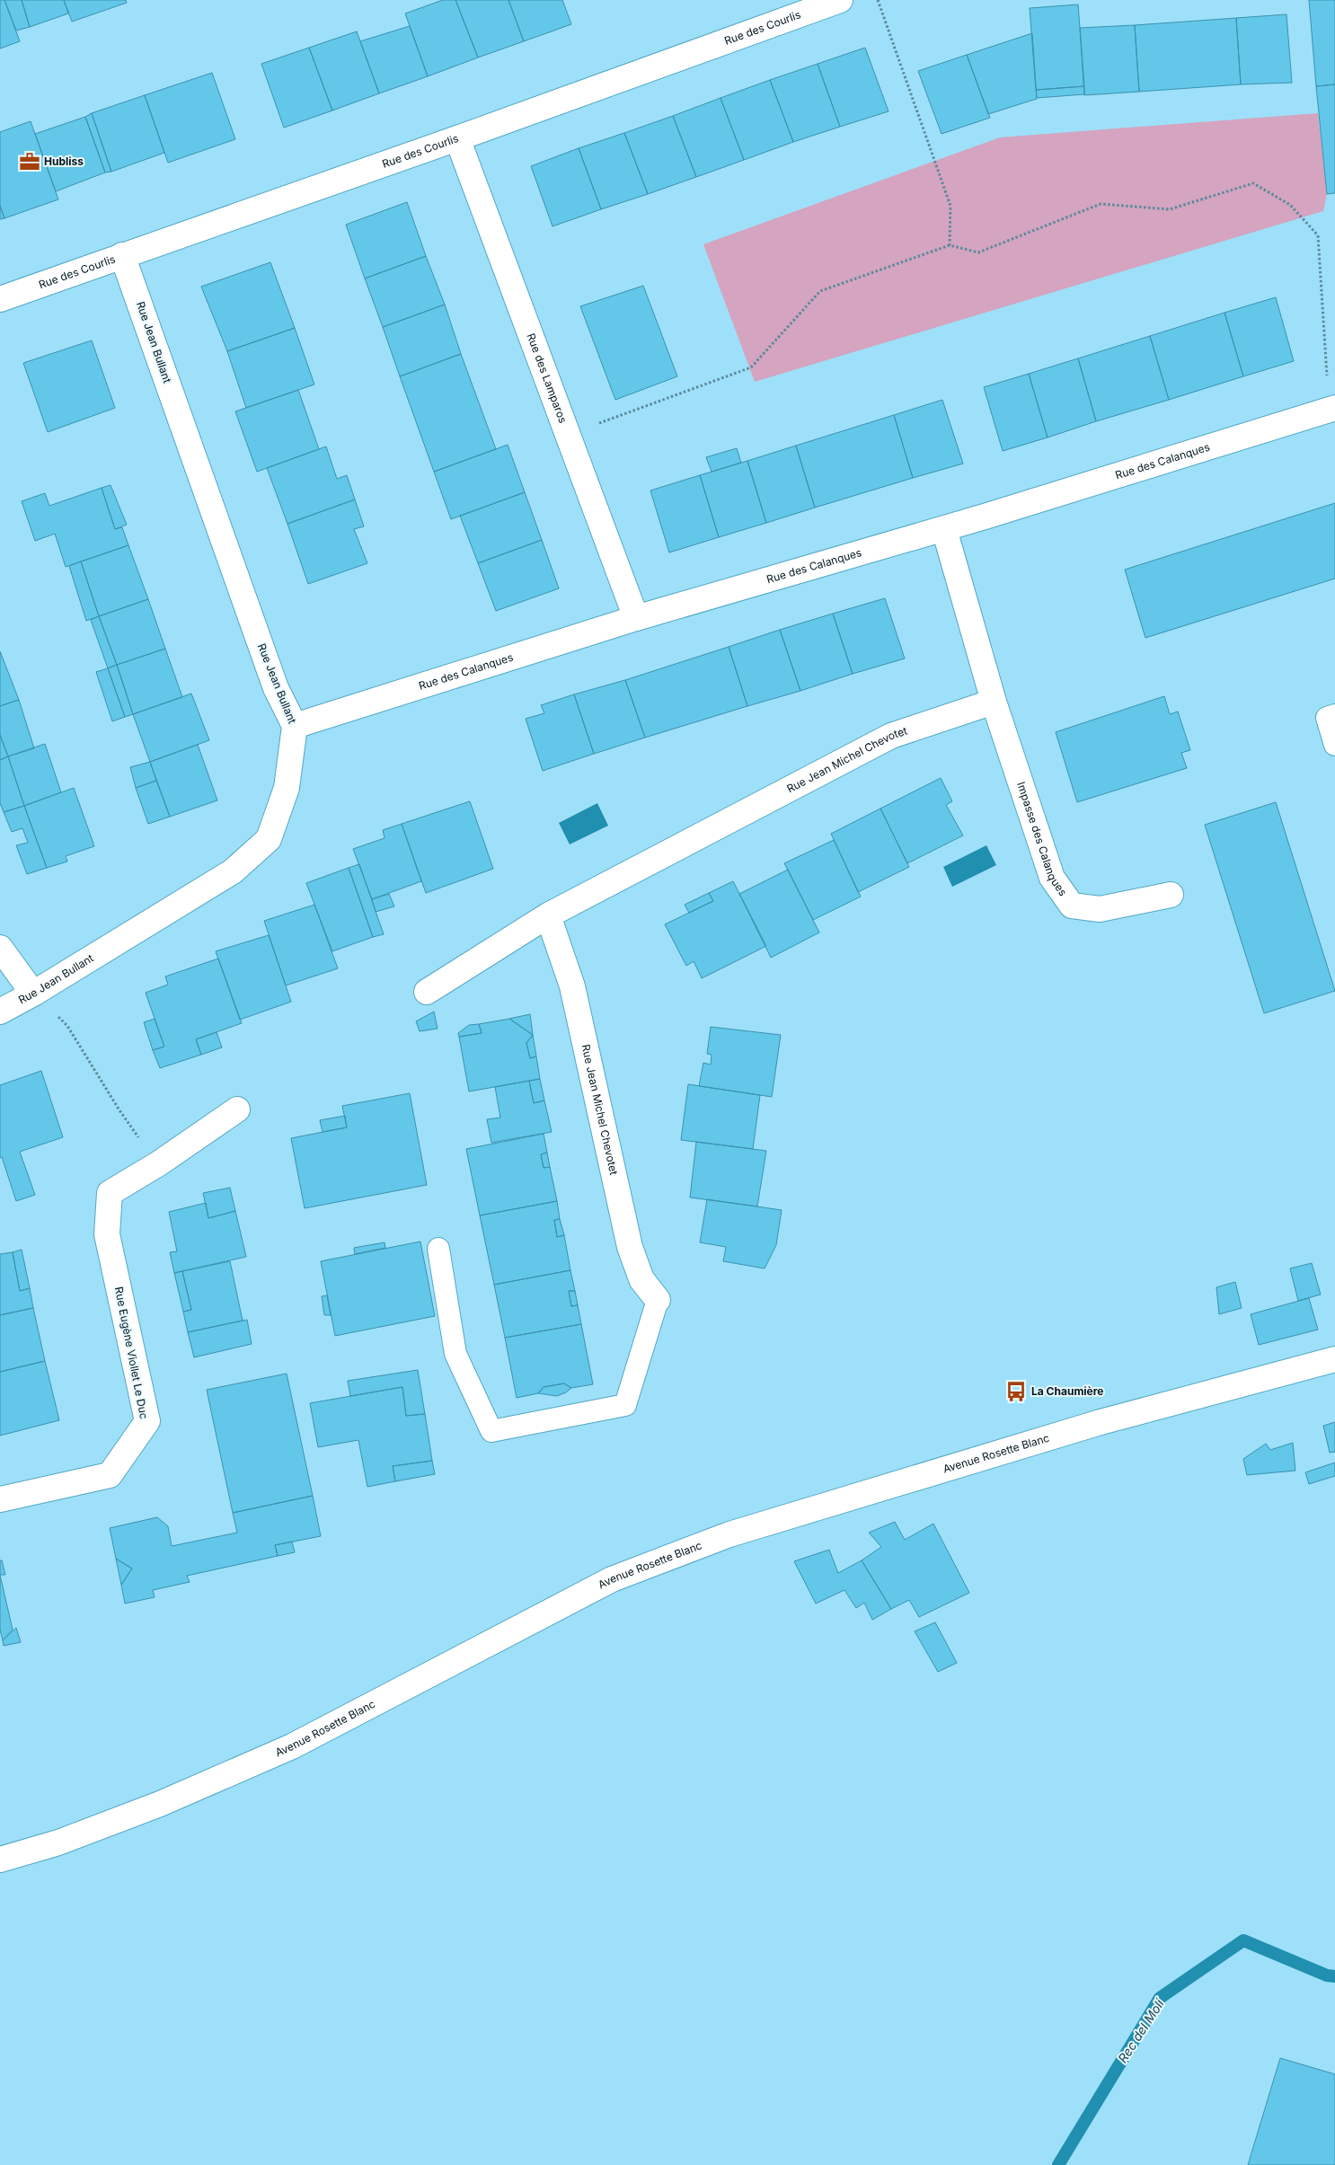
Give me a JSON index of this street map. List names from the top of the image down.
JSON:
{
  "streets": {
    "street": [
      "Rue des Courlis",
      "Rue Jean Bullant",
      "Rue des Lamparos",
      "Rue des Calanques",
      "Rue Jean Michel Chevotet",
      "Impasse des Calanques",
      "Rue Eugène Viollet Le Duc",
      "Avenue Rosette Blanc"
    ]
  },
  "crossings": [
    ["Rue des Courlis", "Rue Jean Bullant"],
    ["Rue des Courlis", "Rue des Lamparos"],
    ["Rue Jean Bullant", "Rue des Calanques"],
    ["Rue des Lamparos", "Rue des Calanques"],
    ["Rue Jean Michel Chevotet", "Impasse des Calanques"]
  ],
  "water": ["Rec del Molí"],
  "places": {
    "office": ["Hubliss"],
    "bus stop": ["La Chaumière"]
  }
}
